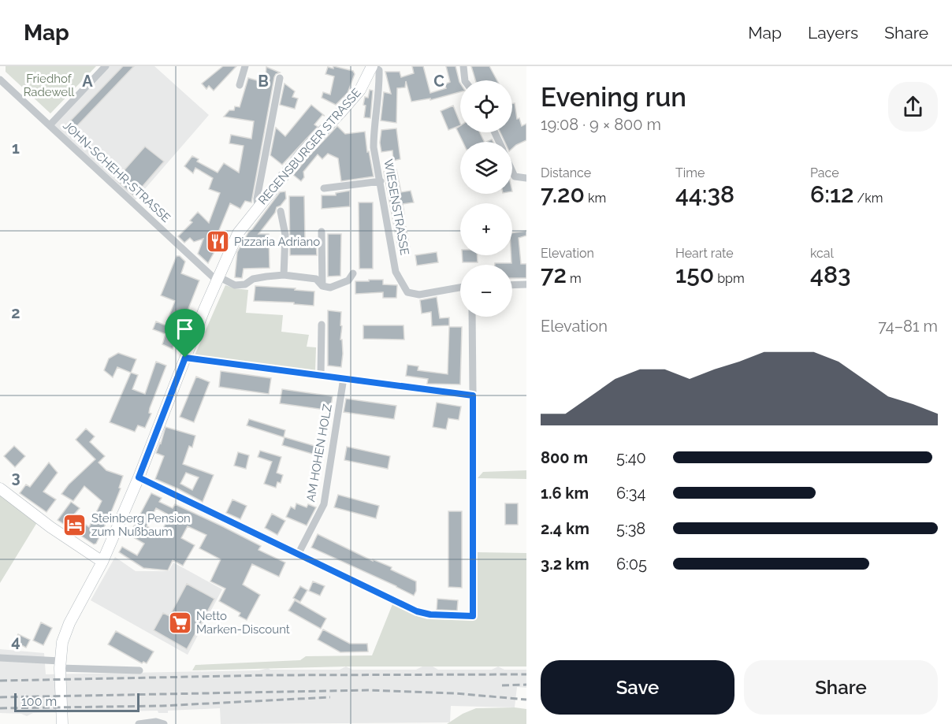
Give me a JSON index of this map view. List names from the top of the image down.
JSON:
{
  "streets": {
    "main road": ["REGENSBURGER STRASSE"],
    "street": ["JOHN-SCHEHR-STRASSE", "WIESENSTRASSE", "AM HOHEN HOLZ"]
  },
  "crossings": [
    ["REGENSBURGER STRASSE", "JOHN-SCHEHR-STRASSE"],
    ["REGENSBURGER STRASSE", "WIESENSTRASSE"]
  ],
  "parks": ["Friedhof Radewell"],
  "places": {
    "restaurant": ["Pizzaria Adriano"],
    "hotel": ["Steinberg Pension zum Nußbaum"],
    "supermarket": ["Netto Marken-Discount"]
  },
  "scale_bar": "100 m",
  "page": {
    "header": "Map",
    "nav": ["Map", "Layers", "Share"],
    "heading": ["Evening run", "19:08 · 9 × 800 m"],
    "map_buttons": ["+", "−"],
    "stats": [
      ["Distance", "7.20 km"],
      ["Time", "44:38"],
      ["Pace", "6:12 /km"],
      ["Elevation", "72 m"],
      ["Heart rate", "150 bpm"],
      ["kcal", "483"]
    ],
    "chart": ["Elevation", "74–81 m"],
    "list": [
      {
        "name": "800 m",
        "note": "5:40"
      },
      {
        "name": "1.6 km",
        "note": "6:34"
      },
      {
        "name": "2.4 km",
        "note": "5:38"
      },
      {
        "name": "3.2 km",
        "note": "6:05"
      }
    ],
    "buttons": ["Save", "Share"],
    "scale": "100 m"
  },
  "grid": {
    "columns": ["A", "B", "C"],
    "rows": [
      "1",
      "2",
      "3",
      "4"
    ]
  }
}
